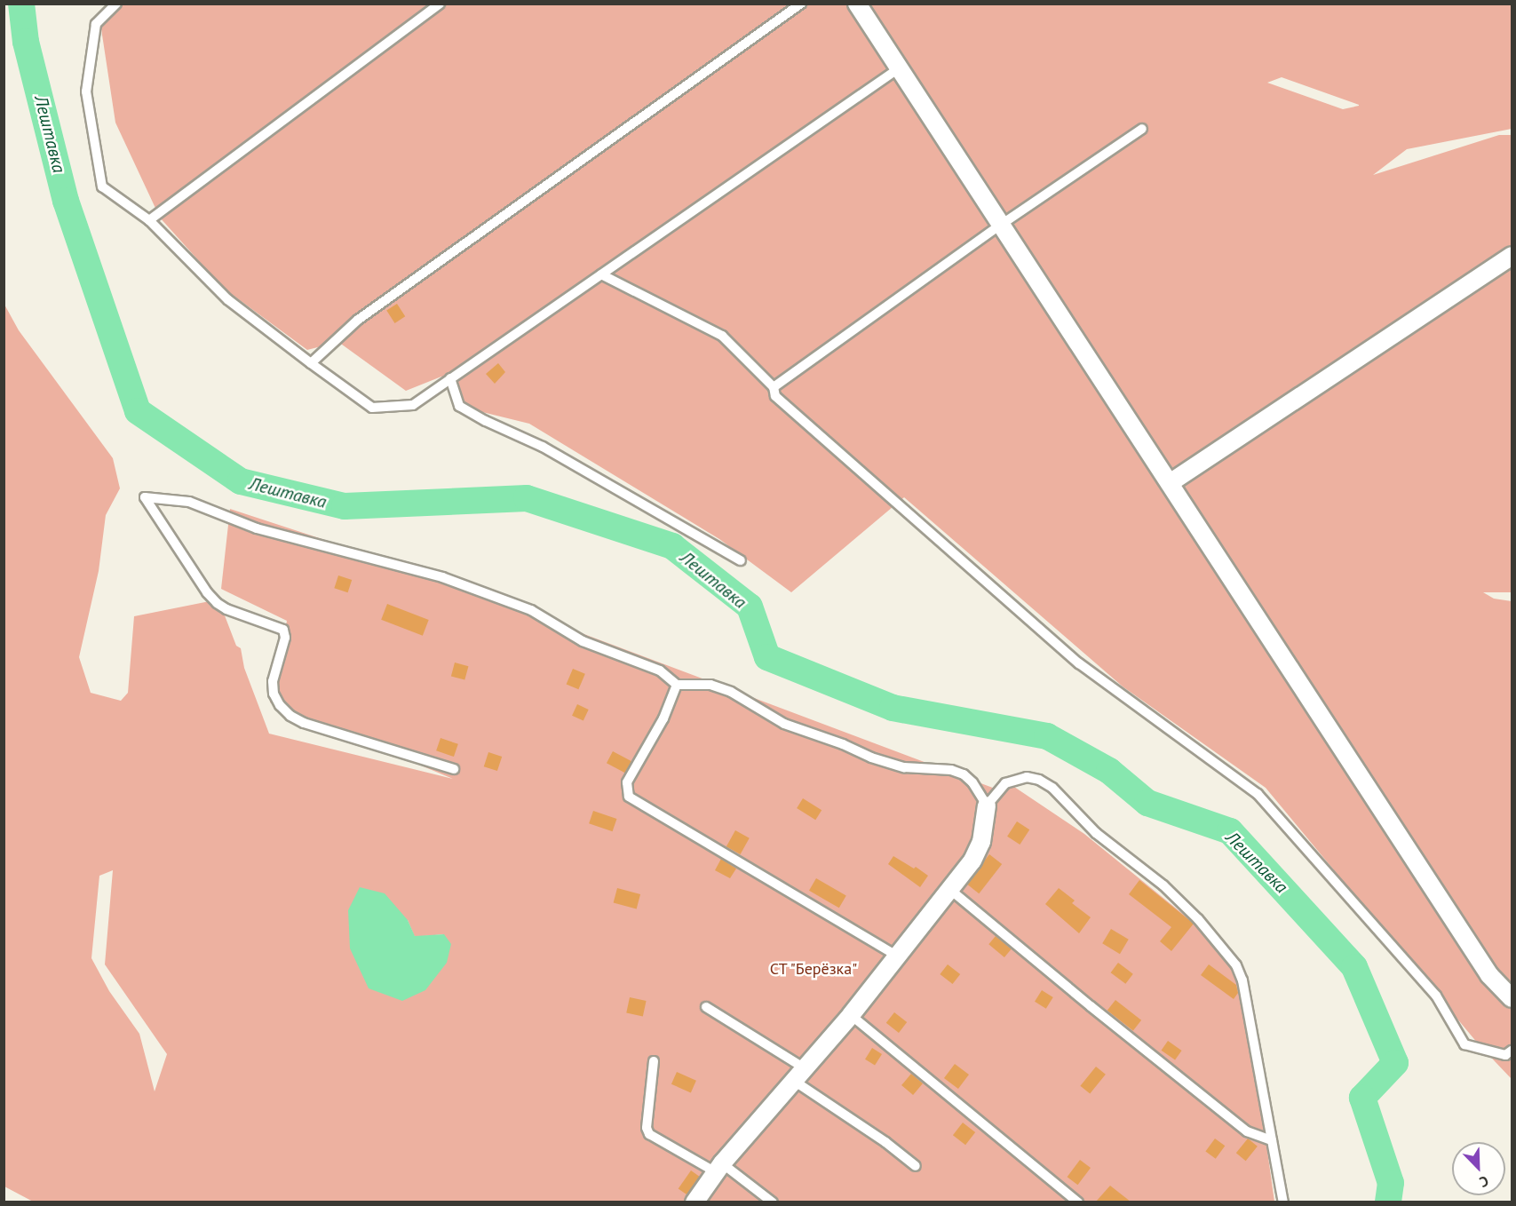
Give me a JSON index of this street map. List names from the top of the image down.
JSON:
{
  "water": ["Лештавка"],
  "parks": ["СТ \"Берёзка\""],
  "north": "bottom right"
}
